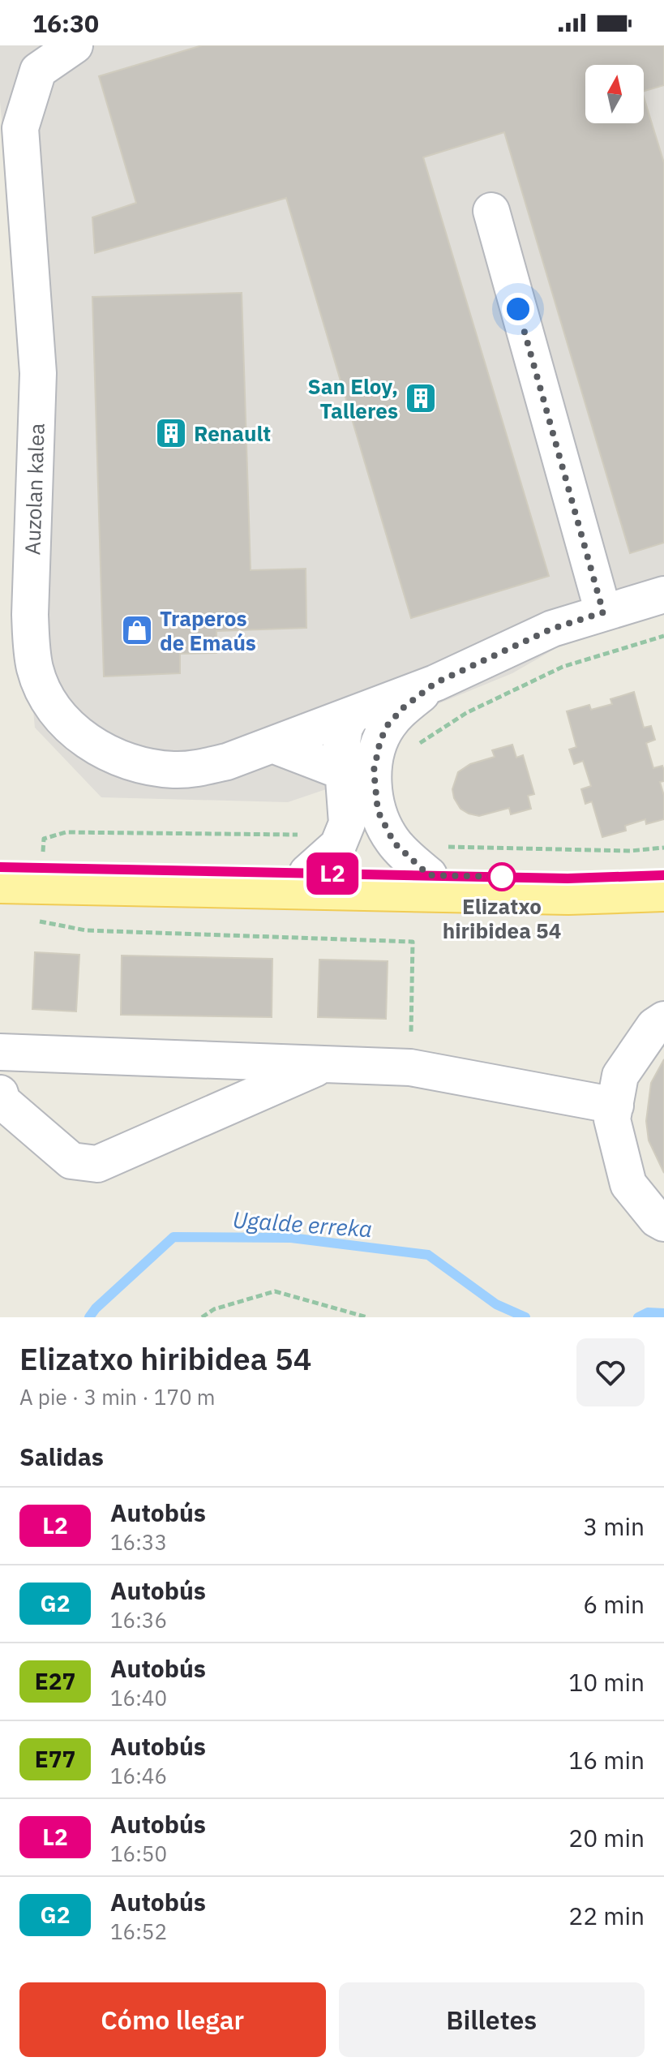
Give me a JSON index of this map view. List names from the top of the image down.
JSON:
{
  "streets": {
    "street": ["Auzolan kalea"]
  },
  "water": ["Ugalde erreka"],
  "places": {
    "building": ["San Eloy, Talleres", "Renault"],
    "shop": ["Traperos de Emaús"],
    "other": ["Elizatxo hiribidea 54"]
  },
  "lines": ["bus line L2"],
  "north": "top",
  "page": {
    "status": "16:30",
    "on_map": "L2",
    "heading": [
      ["Elizatxo hiribidea 54", "A pie · 3 min · 170 m"],
      "Salidas"
    ],
    "list": [
      {
        "mark": "L2",
        "name": "Autobús",
        "note": "16:33",
        "value": "3 min"
      },
      {
        "mark": "G2",
        "name": "Autobús",
        "note": "16:36",
        "value": "6 min"
      },
      {
        "mark": "E27",
        "name": "Autobús",
        "note": "16:40",
        "value": "10 min"
      },
      {
        "mark": "E77",
        "name": "Autobús",
        "note": "16:46",
        "value": "16 min"
      },
      {
        "mark": "L2",
        "name": "Autobús",
        "note": "16:50",
        "value": "20 min"
      },
      {
        "mark": "G2",
        "name": "Autobús",
        "note": "16:52",
        "value": "22 min"
      }
    ],
    "buttons": ["Cómo llegar", "Billetes"]
  }
}
